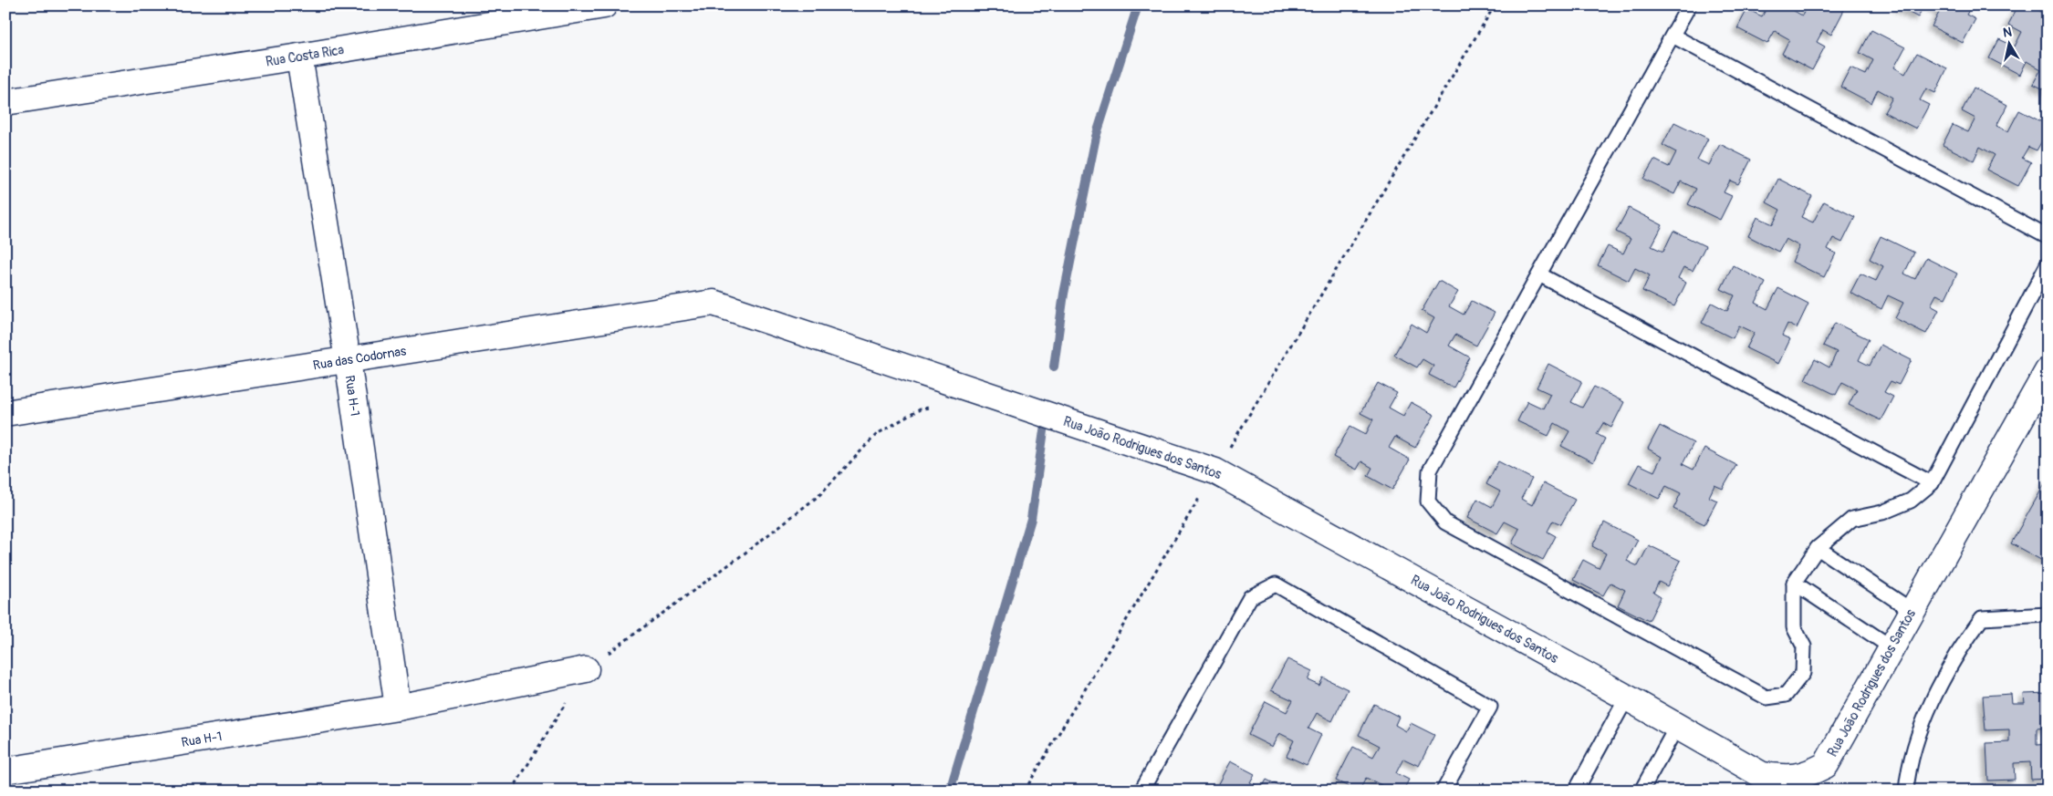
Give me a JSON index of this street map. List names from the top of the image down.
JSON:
{
  "streets": {
    "street": [
      "Rua Costa Rica",
      "Rua das Codornas",
      "Rua H-1",
      "Rua João Rodrigues dos Santos"
    ]
  },
  "crossings": [
    ["Rua Costa Rica", "Rua H-1"],
    ["Rua das Codornas", "Rua H-1"],
    ["Rua das Codornas", "Rua João Rodrigues dos Santos"]
  ],
  "north": "top"
}
